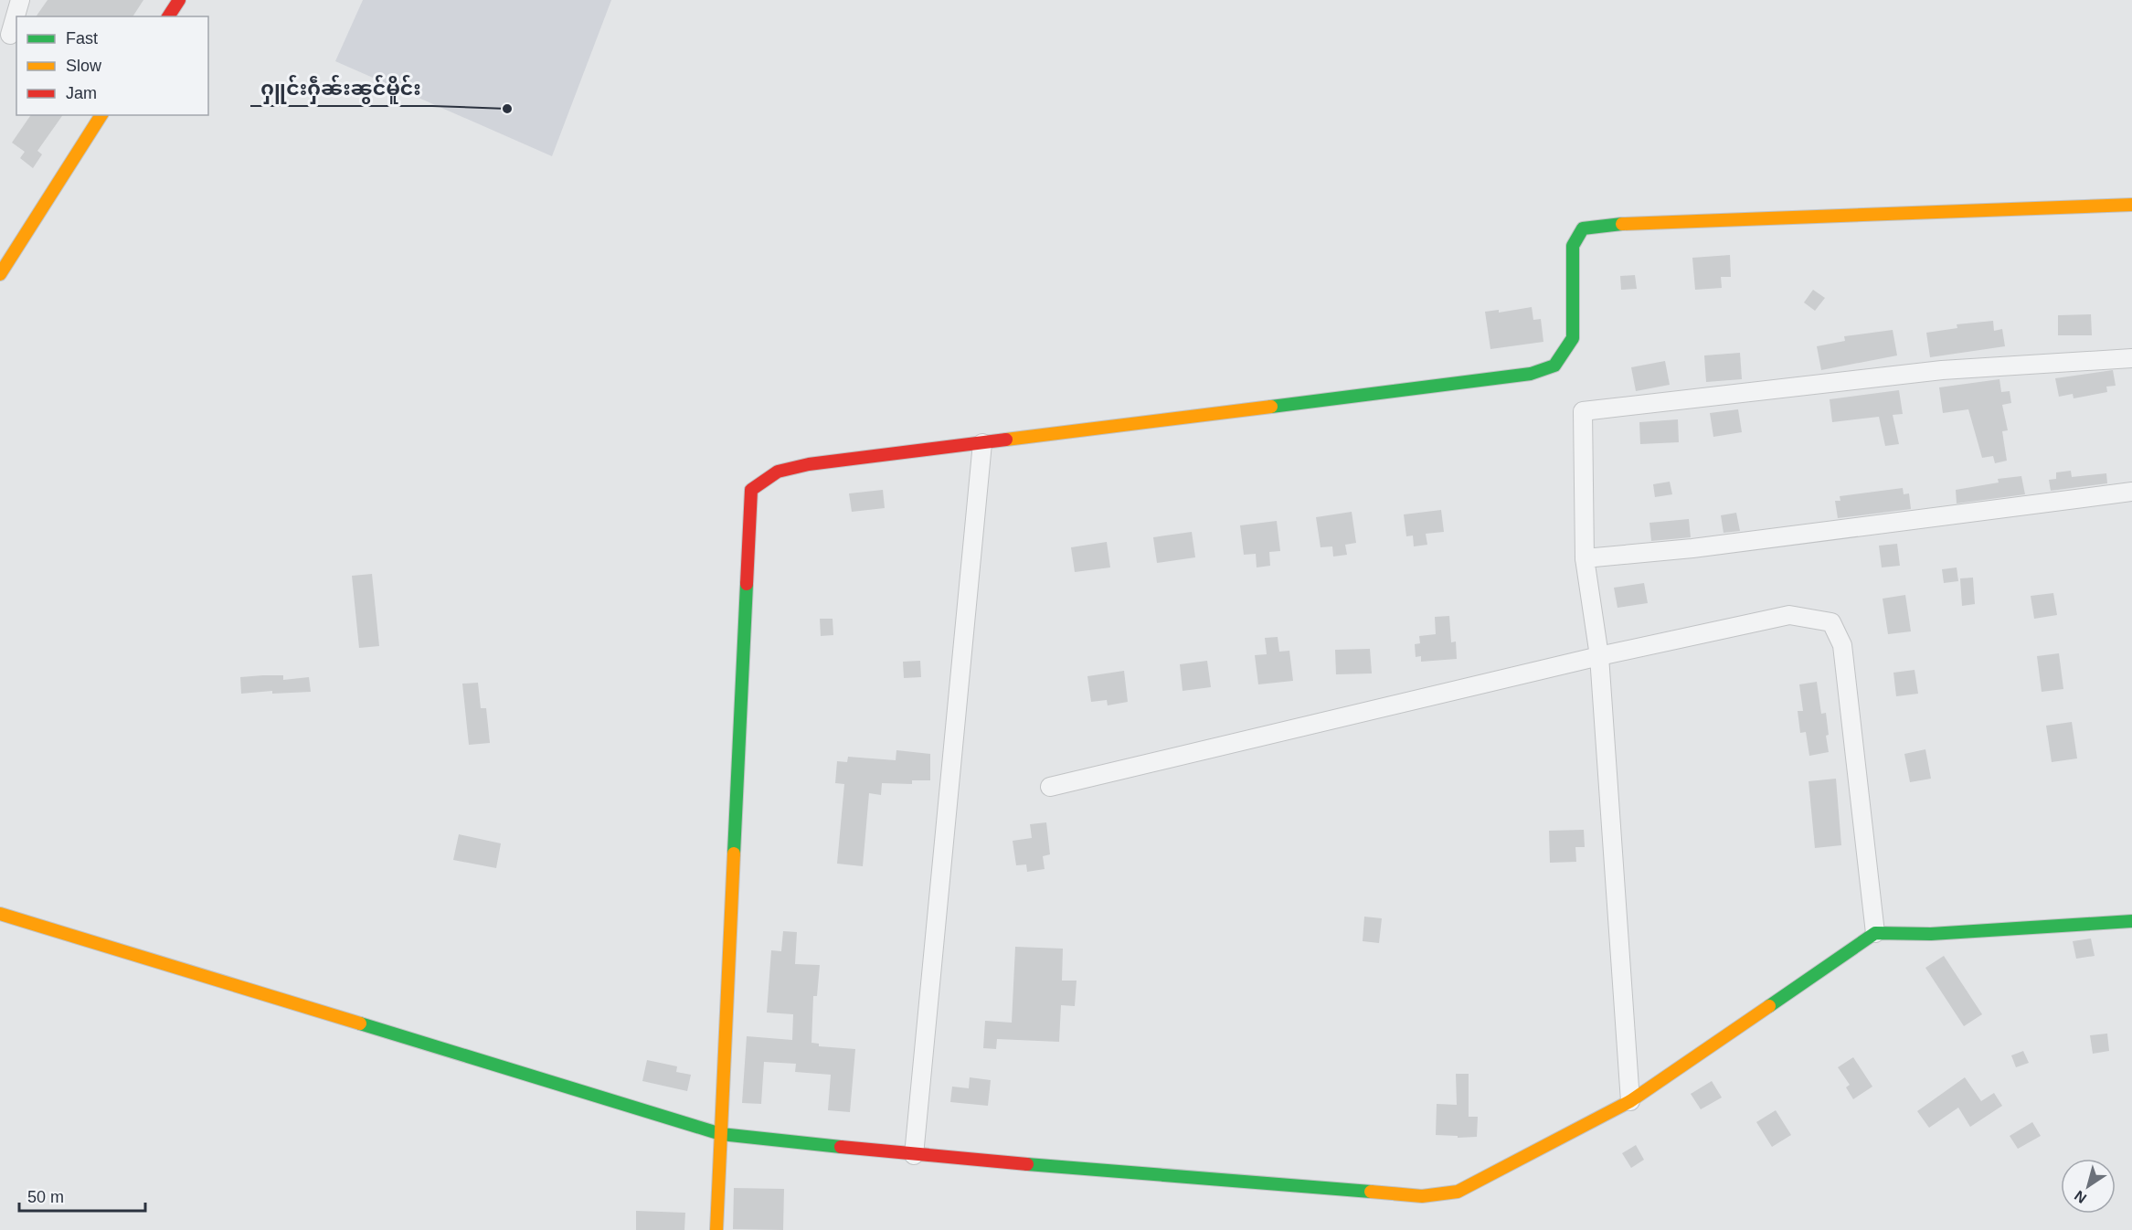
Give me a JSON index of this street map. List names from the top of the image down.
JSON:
{
  "places": ["ႁူင်းႁဵၼ်းၼွင်မိူင်း"],
  "legend": ["Fast", "Slow", "Jam"],
  "scale_bar": "50 m",
  "north": "bottom left"
}
